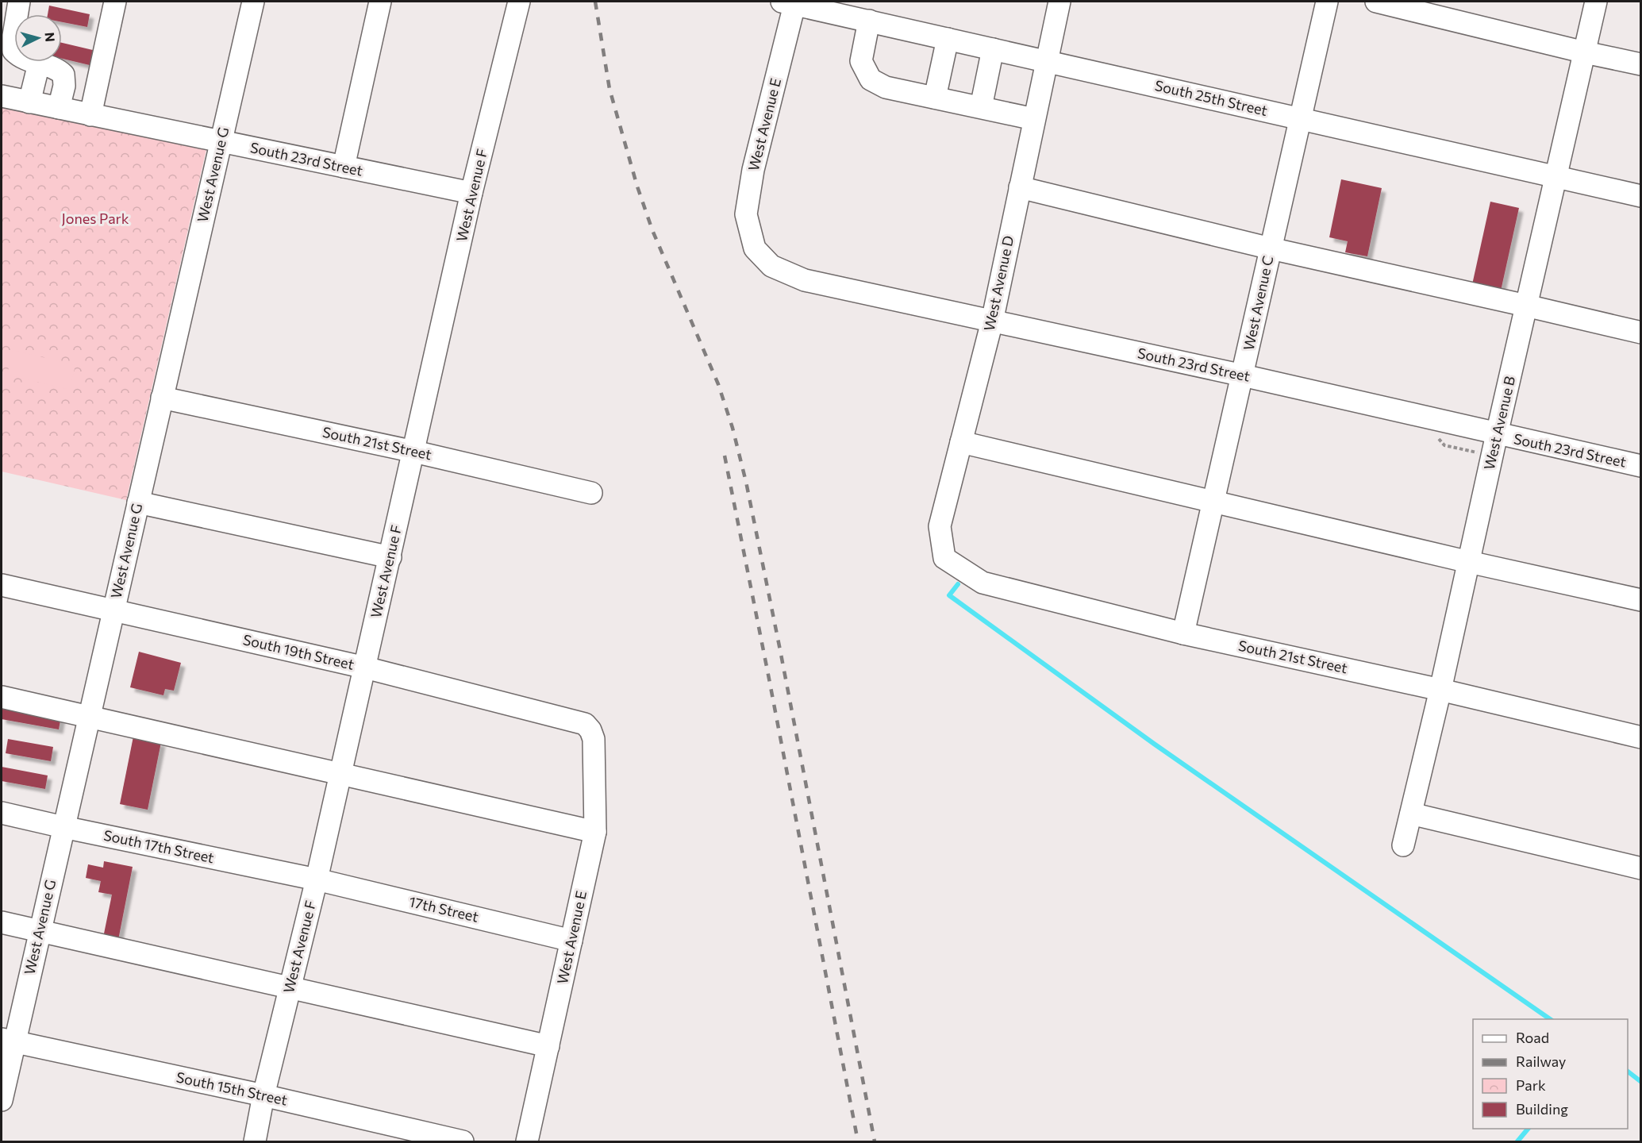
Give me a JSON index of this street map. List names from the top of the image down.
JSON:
{
  "streets": {
    "street": [
      "South 25th Street",
      "West Avenue E",
      "South 23rd Street",
      "West Avenue G",
      "West Avenue F",
      "West Avenue D",
      "West Avenue C",
      "West Avenue B",
      "South 21st Street",
      "South 19th Street",
      "South 17th Street",
      "17th Street",
      "South 15th Street"
    ]
  },
  "crossings": [
    ["South 25th Street", "West Avenue E"],
    ["South 25th Street", "West Avenue D"],
    ["South 25th Street", "West Avenue C"],
    ["South 25th Street", "West Avenue B"],
    ["West Avenue E", "South 23rd Street"],
    ["West Avenue E", "South 19th Street"],
    ["West Avenue E", "17th Street"],
    ["South 23rd Street", "West Avenue G"],
    ["South 23rd Street", "West Avenue F"],
    ["South 23rd Street", "West Avenue D"],
    ["South 23rd Street", "West Avenue C"],
    ["South 23rd Street", "West Avenue B"],
    ["West Avenue G", "South 21st Street"],
    ["West Avenue G", "South 19th Street"],
    ["West Avenue G", "South 17th Street"],
    ["West Avenue G", "South 15th Street"],
    ["West Avenue F", "South 21st Street"],
    ["West Avenue F", "South 19th Street"],
    ["West Avenue F", "South 17th Street"],
    ["West Avenue F", "17th Street"],
    ["West Avenue F", "South 15th Street"],
    ["West Avenue D", "South 21st Street"],
    ["West Avenue C", "South 21st Street"],
    ["West Avenue B", "South 21st Street"],
    ["South 17th Street", "17th Street"]
  ],
  "parks": ["Jones Park"],
  "legend": [
    "Road",
    "Railway",
    "Park",
    "Building"
  ],
  "north": "right"
}
